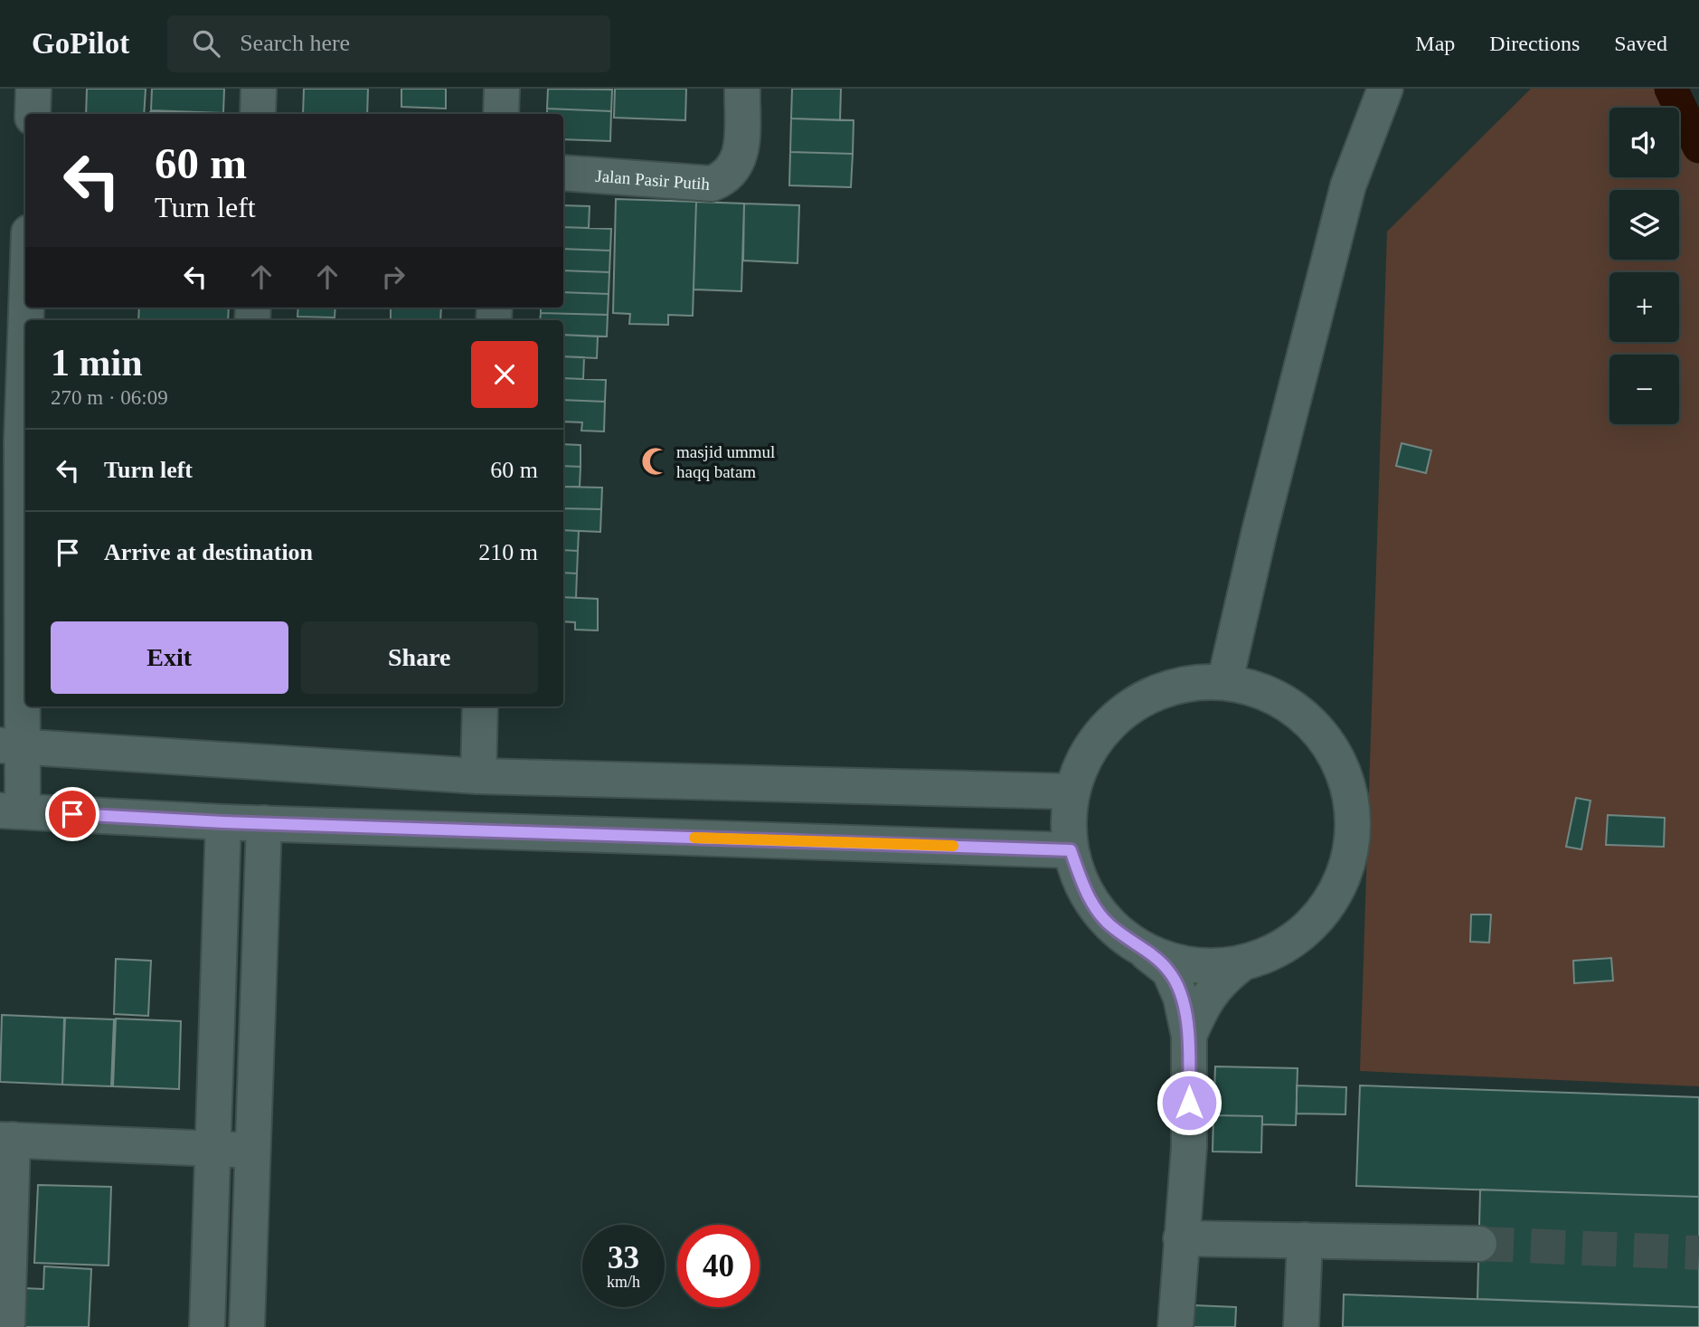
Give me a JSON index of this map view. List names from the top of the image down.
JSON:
{
  "streets": {
    "street": ["Jalan Pasir Putih"]
  },
  "places": {
    "mosque": ["masjid ummul haqq batam"]
  },
  "page": {
    "header": "GoPilot",
    "search": "Search here",
    "nav": ["Map", "Directions", "Saved"],
    "map_buttons": ["+", "−"],
    "turn": ["60 m", "Turn left"],
    "heading": ["1 min", "270 m · 06:09"],
    "list": [
      {
        "name": "Turn left",
        "value": "60 m"
      },
      {
        "name": "Arrive at destination",
        "value": "210 m"
      }
    ],
    "buttons": ["Exit", "Share"],
    "speed": "33 km/h",
    "limit": "40"
  }
}
